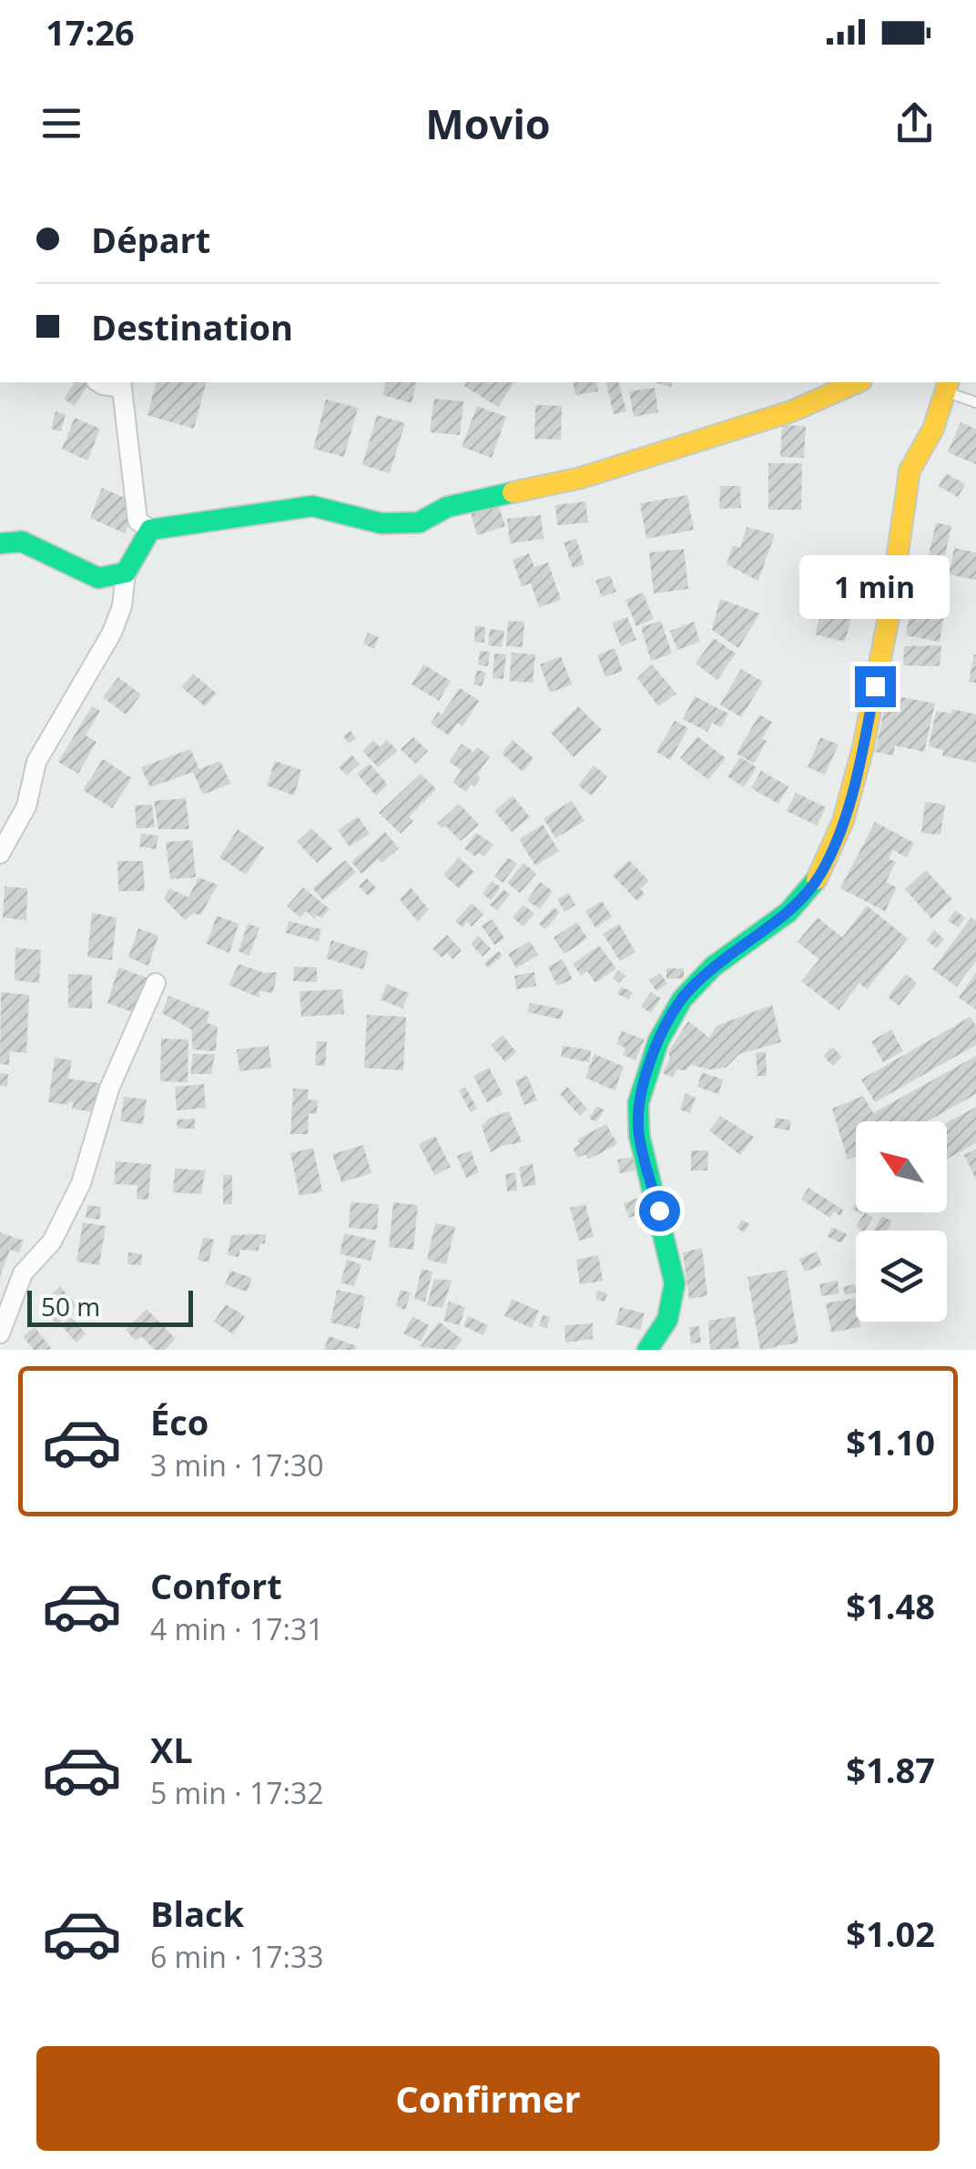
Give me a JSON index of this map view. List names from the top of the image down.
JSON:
{
  "scale_bar": "50 m",
  "north": "top left",
  "page": {
    "status": "17:26",
    "header": "Movio",
    "banner": ["Départ", "Destination"],
    "bubble": "1 min",
    "scale": "50 m",
    "list": [
      {
        "name": "Éco",
        "note": "3 min · 17:30",
        "value": "$1.10"
      },
      {
        "name": "Confort",
        "note": "4 min · 17:31",
        "value": "$1.48"
      },
      {
        "name": "XL",
        "note": "5 min · 17:32",
        "value": "$1.87"
      },
      {
        "name": "Black",
        "note": "6 min · 17:33",
        "value": "$1.02"
      }
    ],
    "buttons": "Confirmer"
  }
}
